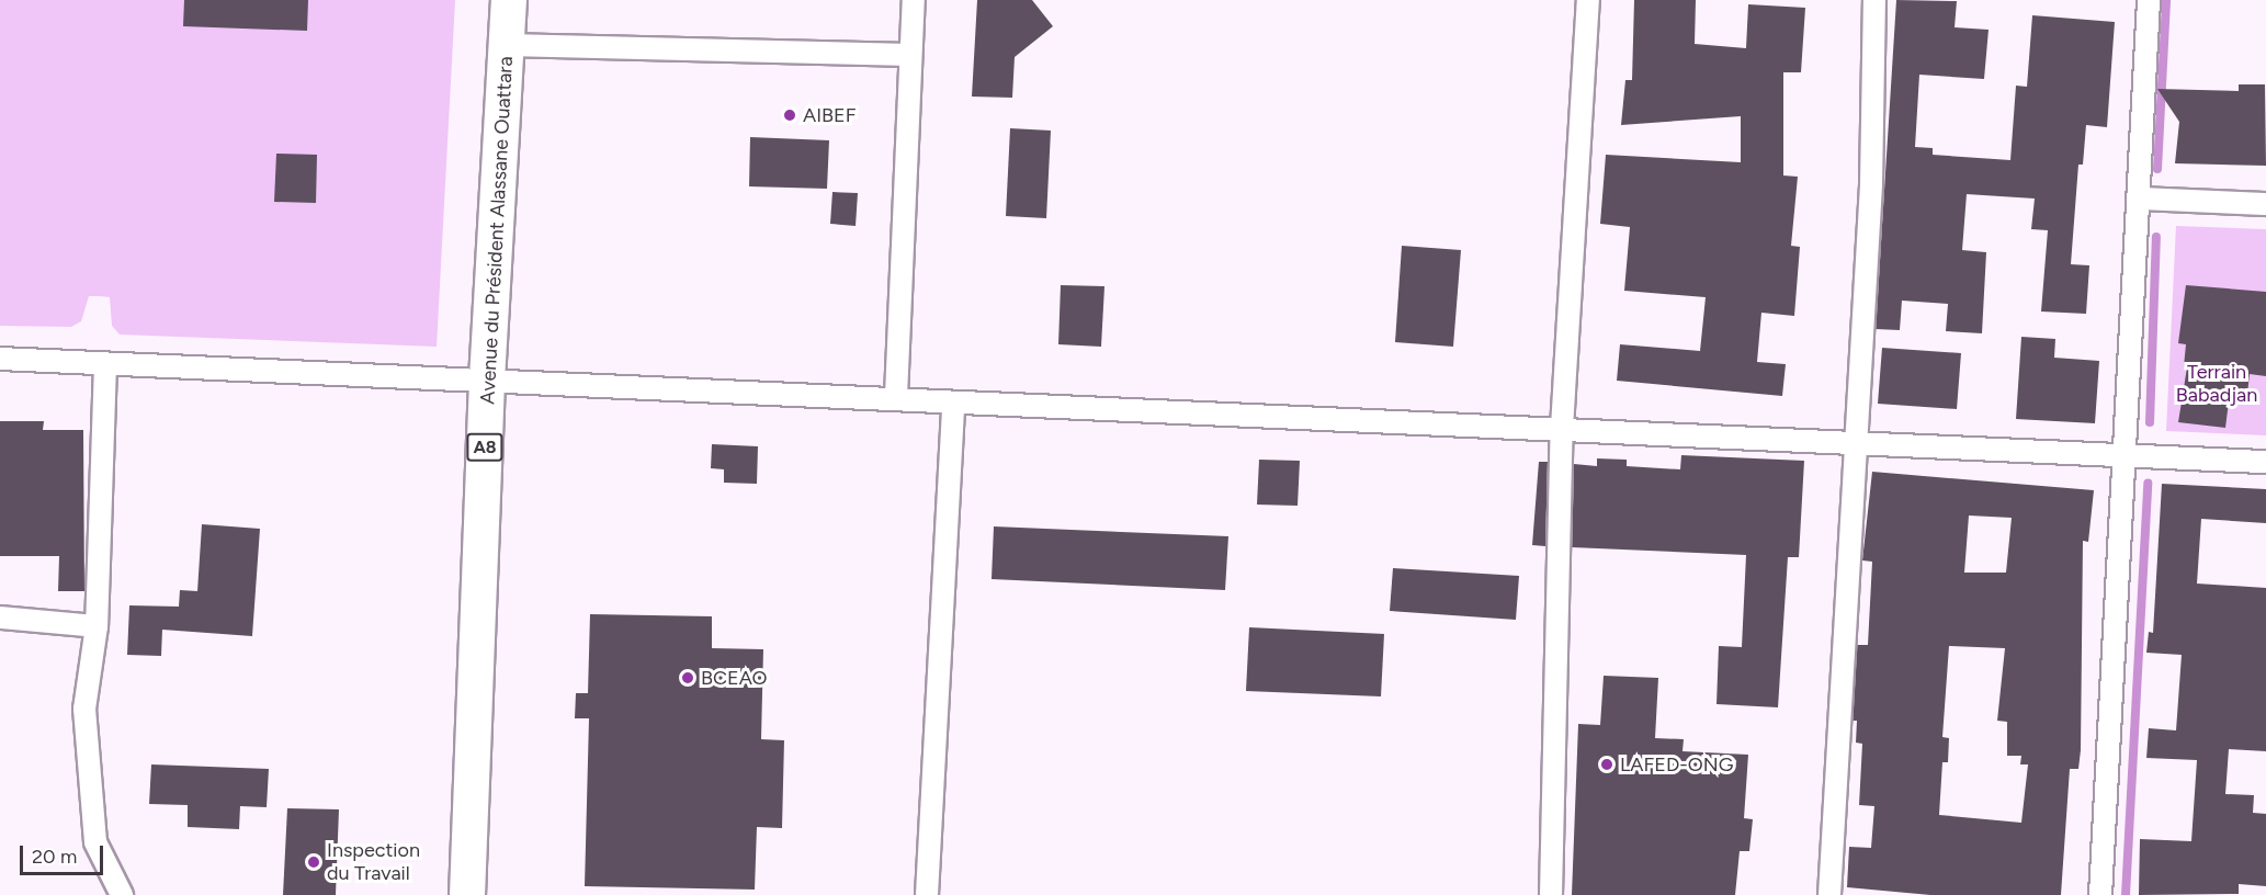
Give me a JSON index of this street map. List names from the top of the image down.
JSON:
{
  "streets": {
    "main road": ["Avenue du Président Alassane Ouattara", "A8"]
  },
  "parks": ["Terrain Babadjan"],
  "places": [
    "AIBEF",
    "BCEAO",
    "LAFED-ONG",
    "Inspection du Travail"
  ],
  "scale_bar": "20 m"
}
